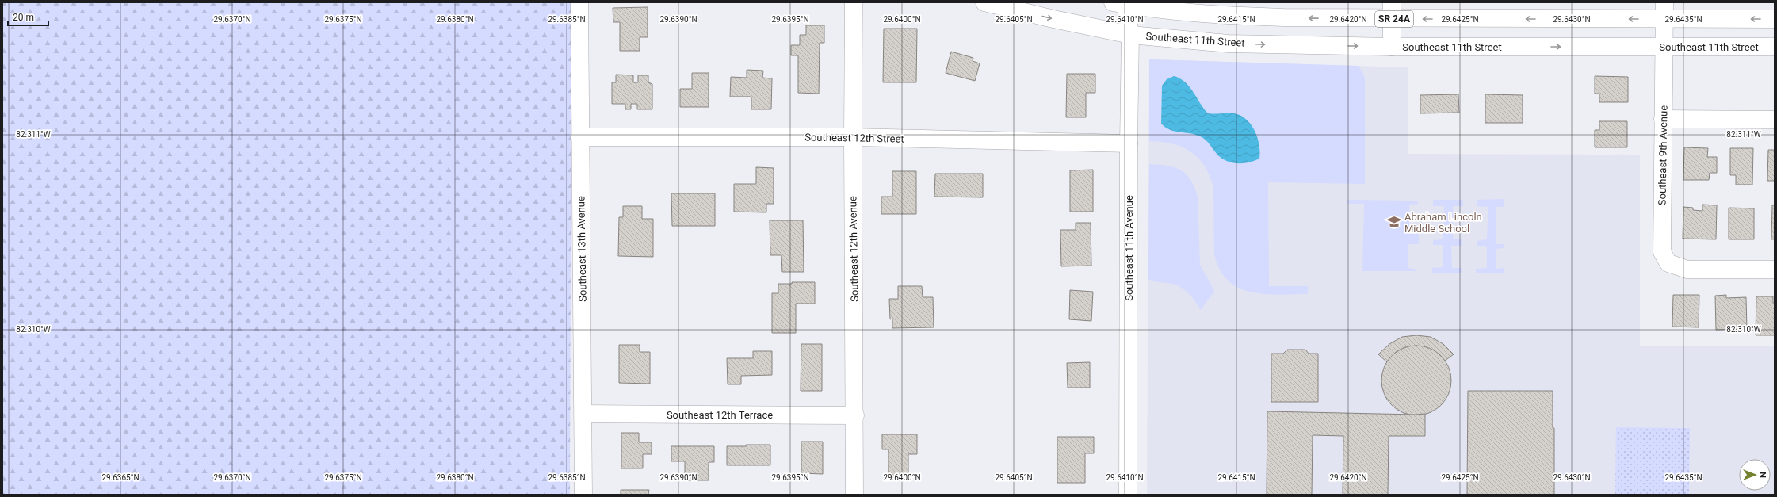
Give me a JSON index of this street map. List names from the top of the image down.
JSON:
{
  "streets": {
    "main road": [
      "SR 24A",
      "Southeast 11th Street",
      "Southeast 12th Street",
      "Southeast 9th Avenue",
      "Southeast 11th Avenue",
      "Southeast 13th Avenue",
      "Southeast 12th Avenue",
      "Southeast 12th Terrace"
    ]
  },
  "crossings": [
    ["SR 24A", "Southeast 9th Avenue"],
    ["SR 24A", "Southeast 11th Avenue"],
    ["Southeast 11th Street", "Southeast 9th Avenue"],
    ["Southeast 11th Street", "Southeast 11th Avenue"],
    ["Southeast 12th Street", "Southeast 11th Avenue"],
    ["Southeast 12th Street", "Southeast 13th Avenue"],
    ["Southeast 12th Street", "Southeast 12th Avenue"],
    ["Southeast 13th Avenue", "Southeast 12th Terrace"],
    ["Southeast 12th Avenue", "Southeast 12th Terrace"]
  ],
  "places": {
    "school or university": ["Abraham Lincoln Middle School"]
  },
  "scale_bar": "20 m",
  "north": "right",
  "coordinates": [
    "29.6370°N",
    "29.6375°N",
    "29.6380°N",
    "29.6385°N",
    "29.6390°N",
    "29.6395°N",
    "29.6400°N",
    "29.6405°N",
    "29.6410°N",
    "29.6415°N",
    "29.6420°N",
    "29.6425°N",
    "29.6430°N",
    "29.6435°N",
    "82.311°W",
    "82.310°W",
    "29.6365°N"
  ]
}
